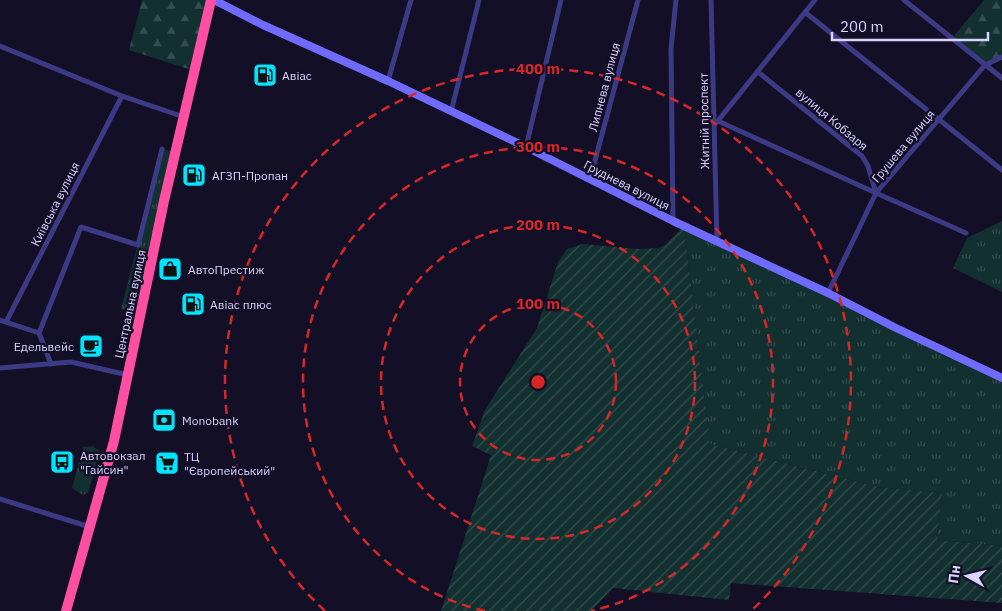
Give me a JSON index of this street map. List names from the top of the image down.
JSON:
{
  "streets": {
    "highway": ["Центральна вулиця"],
    "street": [
      "Липнева вулиця",
      "вулиця Кобзаря",
      "Житній проспект",
      "Грушева вулиця",
      "Груднева вулиця",
      "Київська вулиця"
    ]
  },
  "crossings": [
    ["Липнева вулиця", "Груднева вулиця"],
    ["вулиця Кобзаря", "Грушева вулиця"],
    ["Житній проспект", "Груднева вулиця"],
    ["Грушева вулиця", "Груднева вулиця"],
    ["Груднева вулиця", "Центральна вулиця"]
  ],
  "places": {
    "fuel station": ["Авіас", "АГЗП-Пропан", "Авіас плюс"],
    "shop": ["АвтоПрестиж"],
    "cafe": ["Едельвейс"],
    "bank": ["Monobank"],
    "bus stop": ["Автовокзал \"Гайсин\""],
    "supermarket": ["ТЦ \"Європейський\""]
  },
  "scale_bar": "200 m",
  "north": "left",
  "rings": [
    "400 m",
    "300 m",
    "200 m",
    "100 m"
  ]
}
